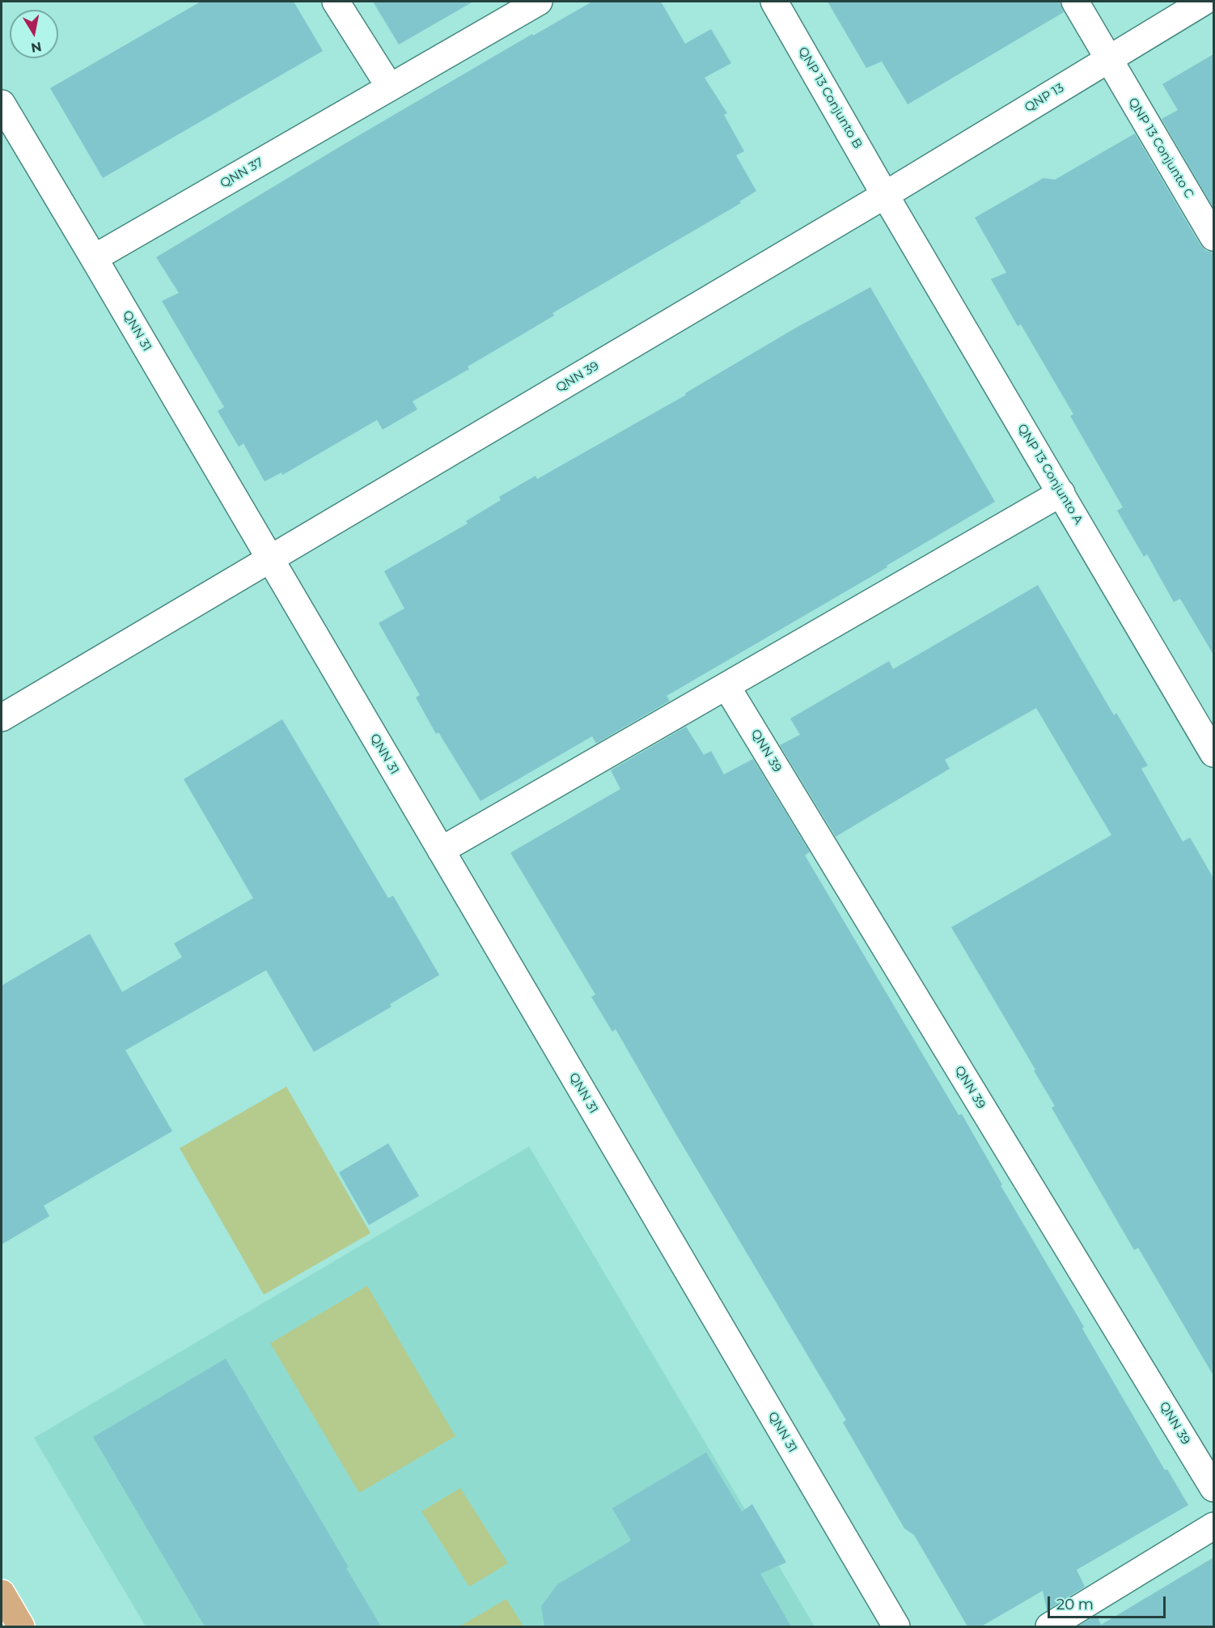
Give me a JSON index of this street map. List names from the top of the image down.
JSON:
{
  "streets": {
    "street": [
      "QNP 13 Conjunto B",
      "QNP 13",
      "QNP 13 Conjunto C",
      "QNN 37",
      "QNN 31",
      "QNN 39",
      "QNP 13 Conjunto A"
    ]
  },
  "crossings": [
    ["QNP 13 Conjunto B", "QNP 13"],
    ["QNP 13 Conjunto B", "QNN 39"],
    ["QNP 13 Conjunto B", "QNP 13 Conjunto A"],
    ["QNP 13", "QNP 13 Conjunto C"],
    ["QNP 13", "QNN 39"],
    ["QNP 13", "QNP 13 Conjunto A"],
    ["QNN 37", "QNN 31"],
    ["QNN 31", "QNN 39"],
    ["QNN 39", "QNP 13 Conjunto A"]
  ],
  "scale_bar": "20 m",
  "north": "bottom"
}
